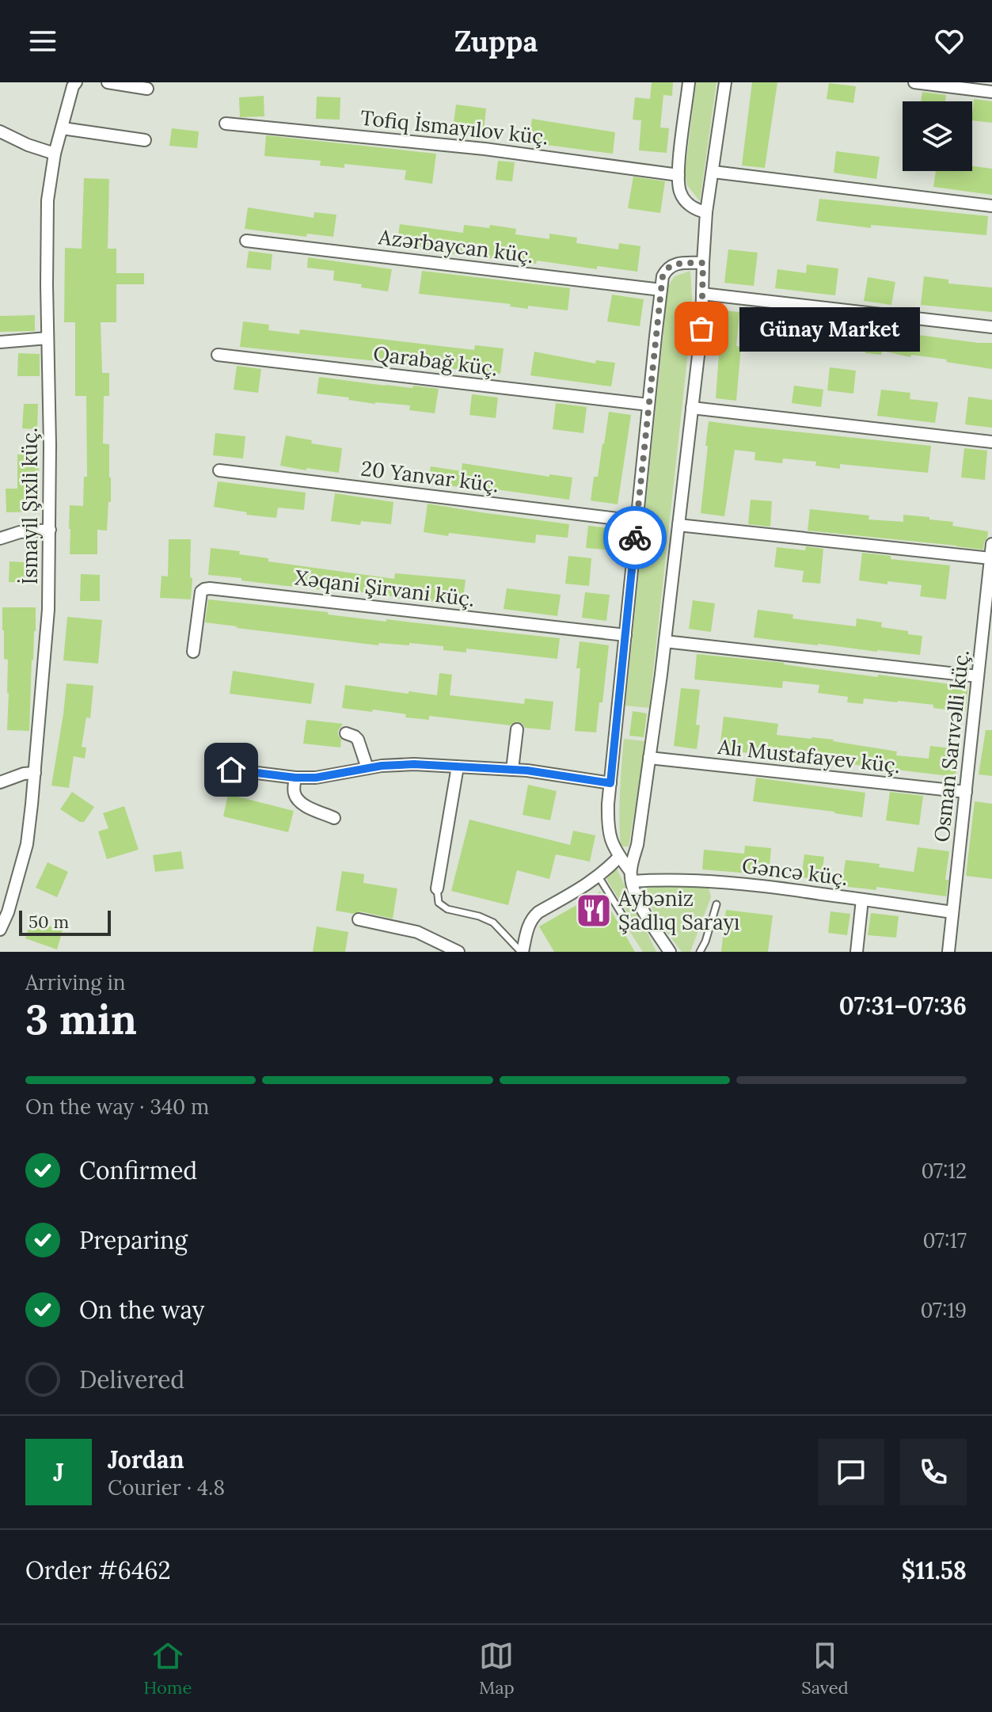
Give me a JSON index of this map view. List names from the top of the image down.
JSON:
{
  "streets": {
    "street": [
      "Tofiq İsmayılov küç.",
      "Azərbaycan küç.",
      "Qarabağ küç.",
      "20 Yanvar küç.",
      "İsmayil Şıxli küç.",
      "Xəqani Şirvani küç.",
      "Osman Sarıvəlli küç.",
      "Alı Mustafayev küç.",
      "Gəncə küç."
    ]
  },
  "crossings": [
    ["Osman Sarıvəlli küç.", "Alı Mustafayev küç."],
    ["Osman Sarıvəlli küç.", "Gəncə küç."]
  ],
  "places": {
    "other": ["Günay Market"],
    "restaurant": ["Aybəniz Şadlıq Sarayı"]
  },
  "scale_bar": "50 m",
  "page": {
    "header": "Zuppa",
    "bubble": "Günay Market",
    "scale": "50 m",
    "heading": ["3 min", "Arriving in", "07:31–07:36"],
    "panel": [
      "Jordan",
      "Courier · 4.8",
      "Order #6462",
      "$11.58"
    ],
    "bar": "On the way · 340 m",
    "list": [
      ["Confirmed", "07:12"],
      ["Preparing", "07:17"],
      ["On the way", "07:19"],
      "Delivered"
    ],
    "round": "J",
    "tabs": ["Home", "Map", "Saved"]
  }
}
